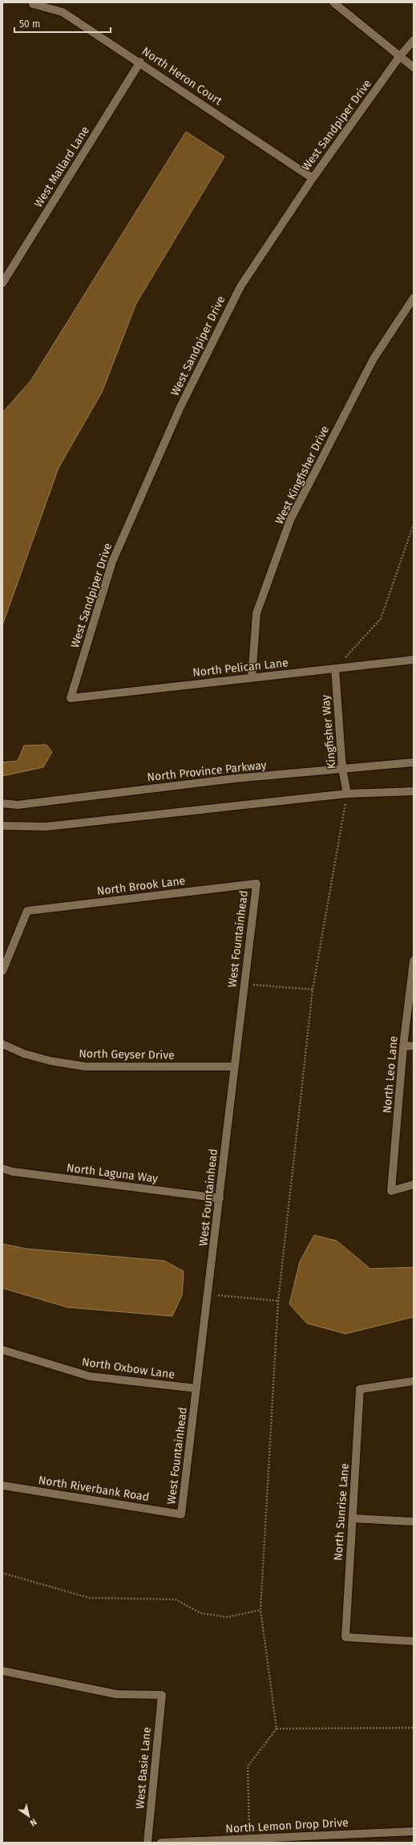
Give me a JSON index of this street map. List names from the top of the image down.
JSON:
{
  "streets": {
    "street": [
      "North Heron Court",
      "West Sandpiper Drive",
      "West Mallard Lane",
      "West Kingfisher Drive",
      "North Pelican Lane",
      "Kingfisher Way",
      "North Province Parkway",
      "North Brook Lane",
      "West Fountainhead",
      "North Geyser Drive",
      "North Leo Lane",
      "North Laguna Way",
      "North Oxbow Lane",
      "North Riverbank Road",
      "North Sunrise Lane",
      "West Basie Lane",
      "North Lemon Drop Drive"
    ]
  },
  "crossings": [
    ["North Heron Court", "West Sandpiper Drive"],
    ["North Heron Court", "West Mallard Lane"],
    ["West Sandpiper Drive", "North Pelican Lane"],
    ["West Kingfisher Drive", "North Pelican Lane"],
    ["North Pelican Lane", "Kingfisher Way"],
    ["Kingfisher Way", "North Province Parkway"],
    ["North Brook Lane", "West Fountainhead"],
    ["West Fountainhead", "North Geyser Drive"],
    ["West Fountainhead", "North Laguna Way"],
    ["West Fountainhead", "North Oxbow Lane"],
    ["West Fountainhead", "North Riverbank Road"]
  ],
  "scale_bar": "50 m",
  "north": "bottom right"
}
